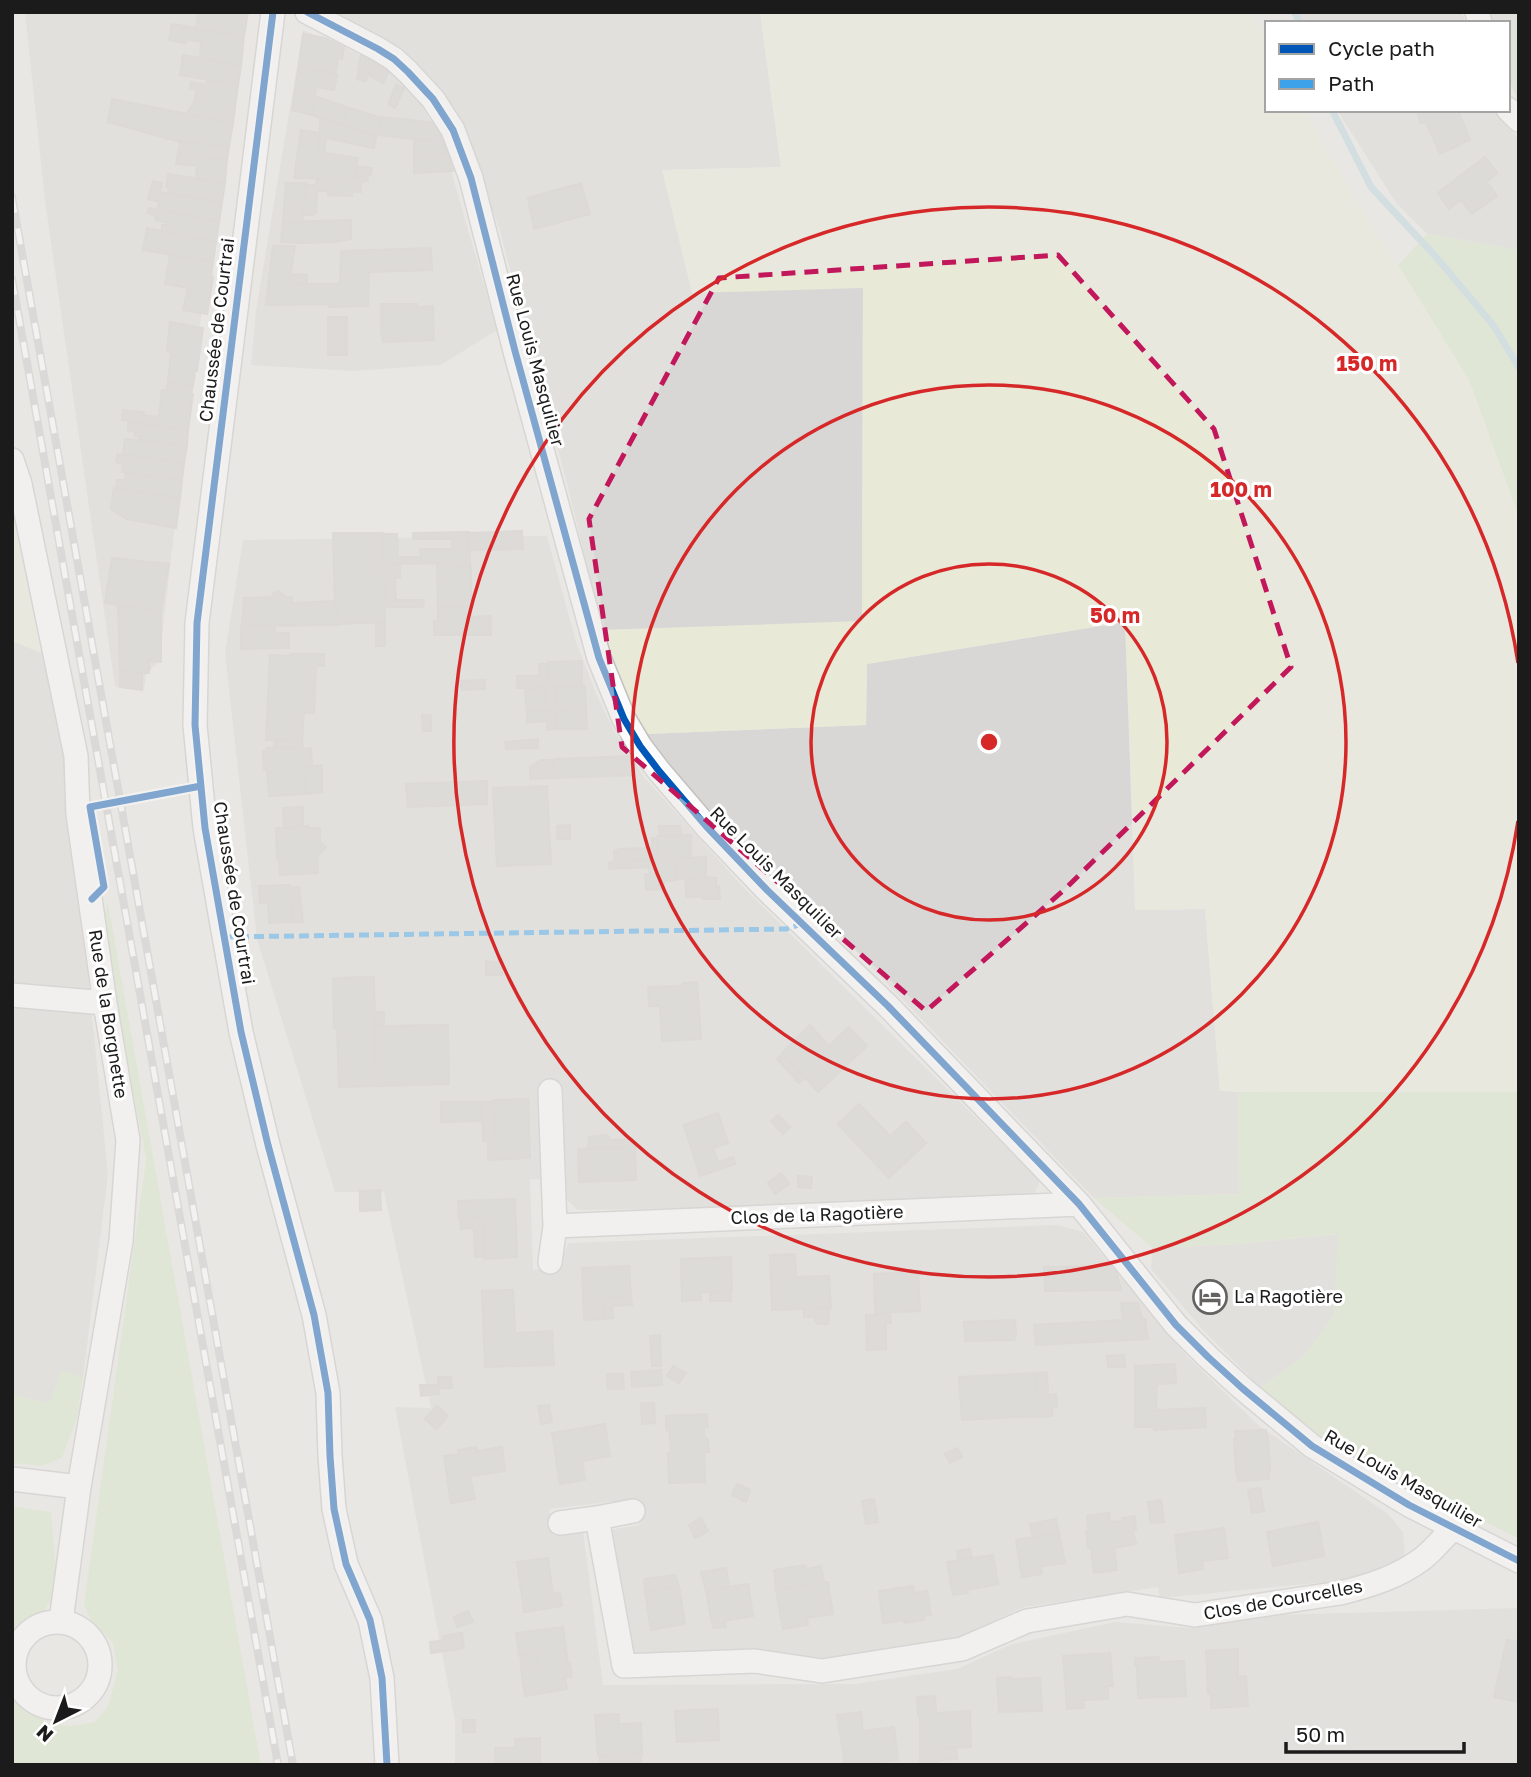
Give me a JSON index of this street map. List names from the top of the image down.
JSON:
{
  "streets": {
    "street": [
      "Chaussée de Courtrai",
      "Rue Louis Masquilier",
      "Rue de la Borgnette",
      "Clos de la Ragotière",
      "Clos de Courcelles"
    ]
  },
  "crossings": [
    ["Rue Louis Masquilier", "Clos de la Ragotière"],
    ["Rue Louis Masquilier", "Clos de Courcelles"]
  ],
  "places": {
    "hotel": ["La Ragotière"]
  },
  "legend": ["Cycle path", "Path"],
  "scale_bar": "50 m",
  "north": "bottom left",
  "rings": ["150 m", "100 m", "50 m"]
}
